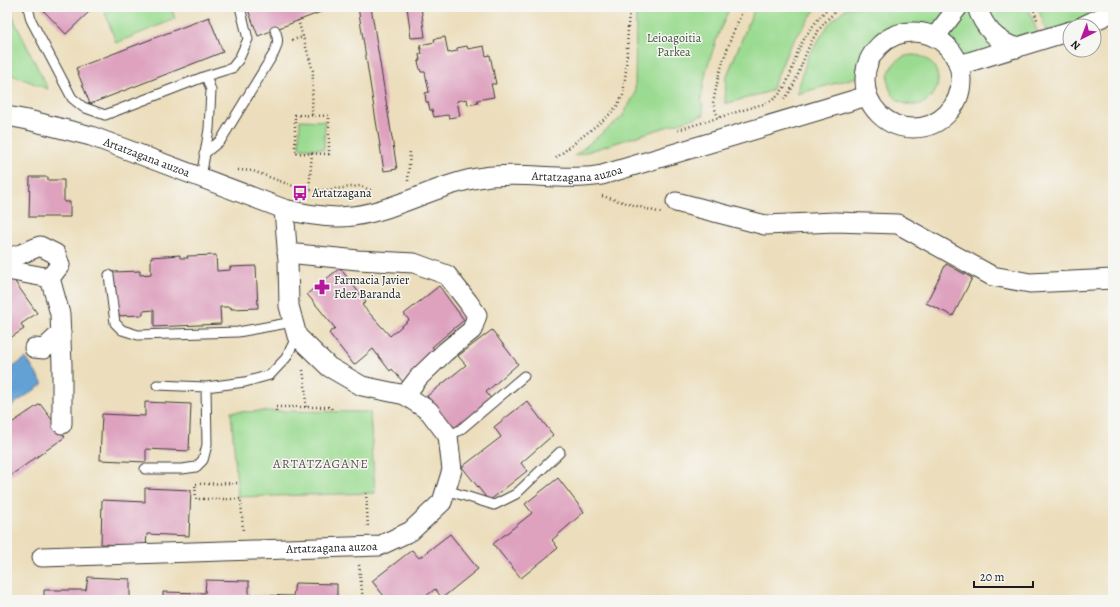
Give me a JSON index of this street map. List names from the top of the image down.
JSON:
{
  "streets": {
    "street": ["Artatzagana auzoa"]
  },
  "districts": ["ARTATZAGANE"],
  "parks": ["Leioagoitia Parkea"],
  "places": {
    "bus stop": ["Artatzagana"],
    "pharmacy": ["Farmacia Javier Fdez Baranda"]
  },
  "scale_bar": "20 m",
  "north": "bottom left"
}
